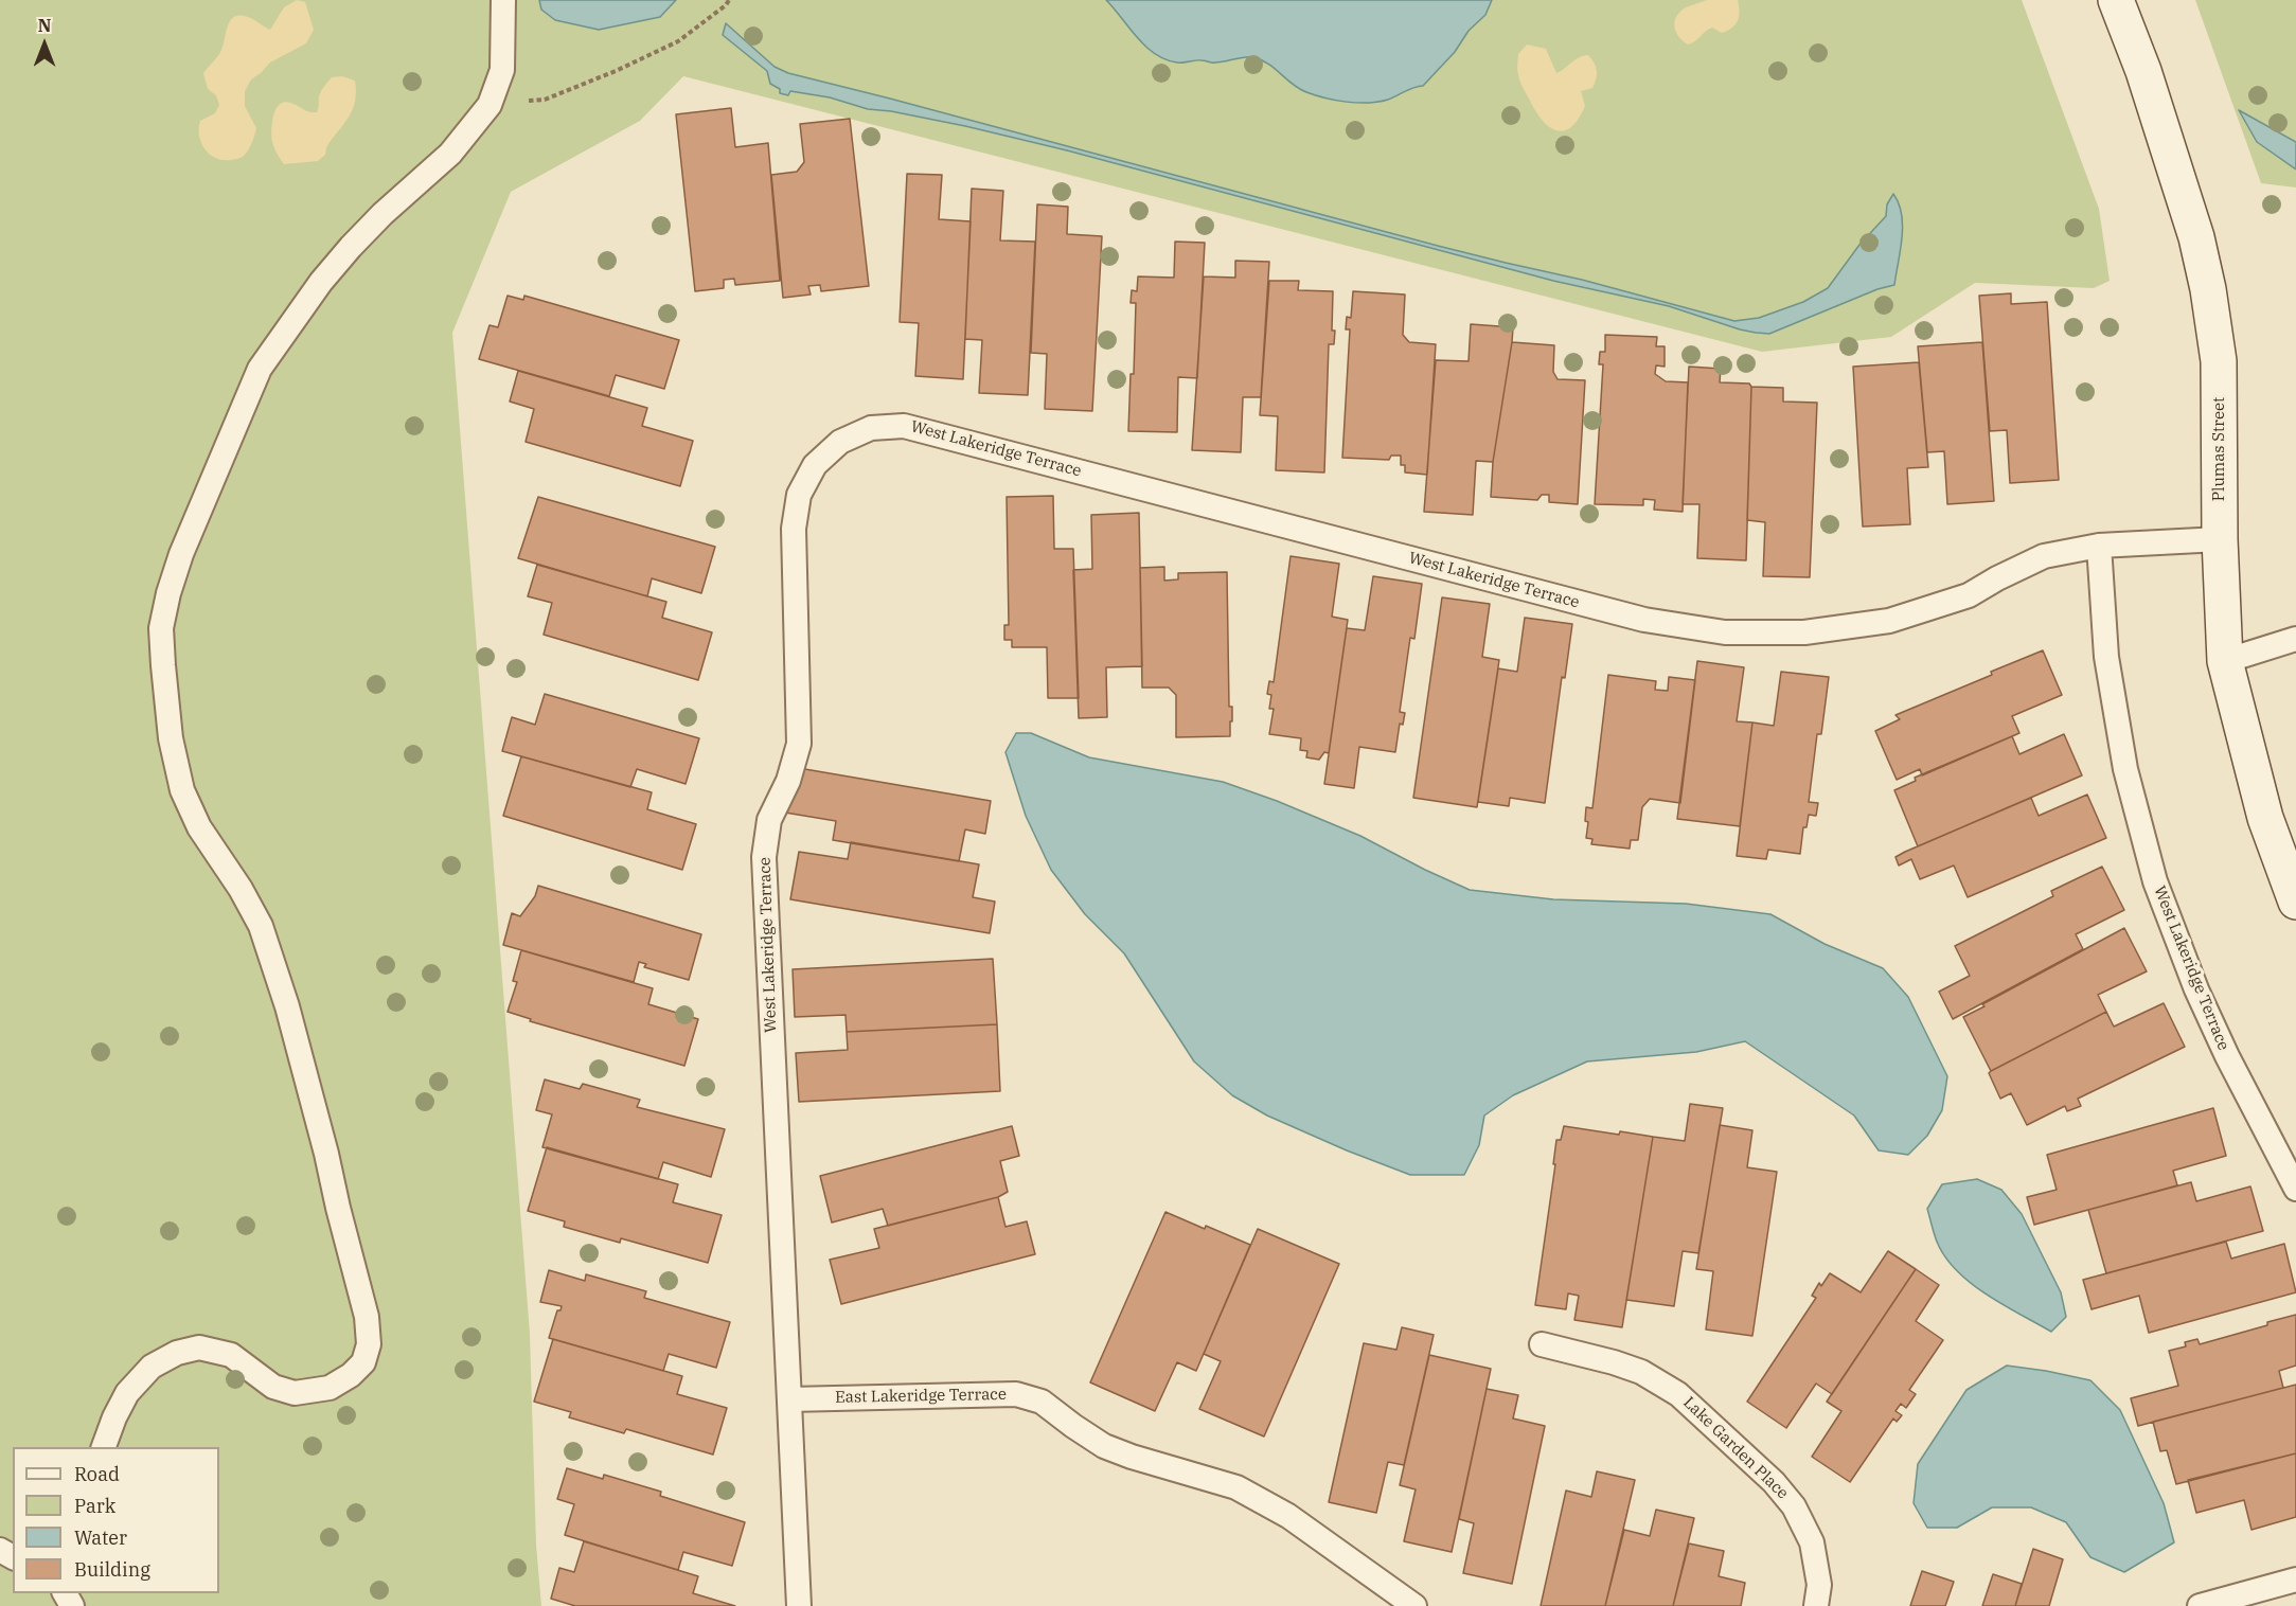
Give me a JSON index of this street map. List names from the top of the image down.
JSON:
{
  "streets": {
    "street": ["Plumas Street"],
    "lane": ["West Lakeridge Terrace", "East Lakeridge Terrace", "Lake Garden Place"]
  },
  "crossings": [
    ["West Lakeridge Terrace", "Plumas Street"],
    ["West Lakeridge Terrace", "East Lakeridge Terrace"]
  ],
  "legend": [
    "Road",
    "Park",
    "Water",
    "Building"
  ],
  "north": "top"
}
